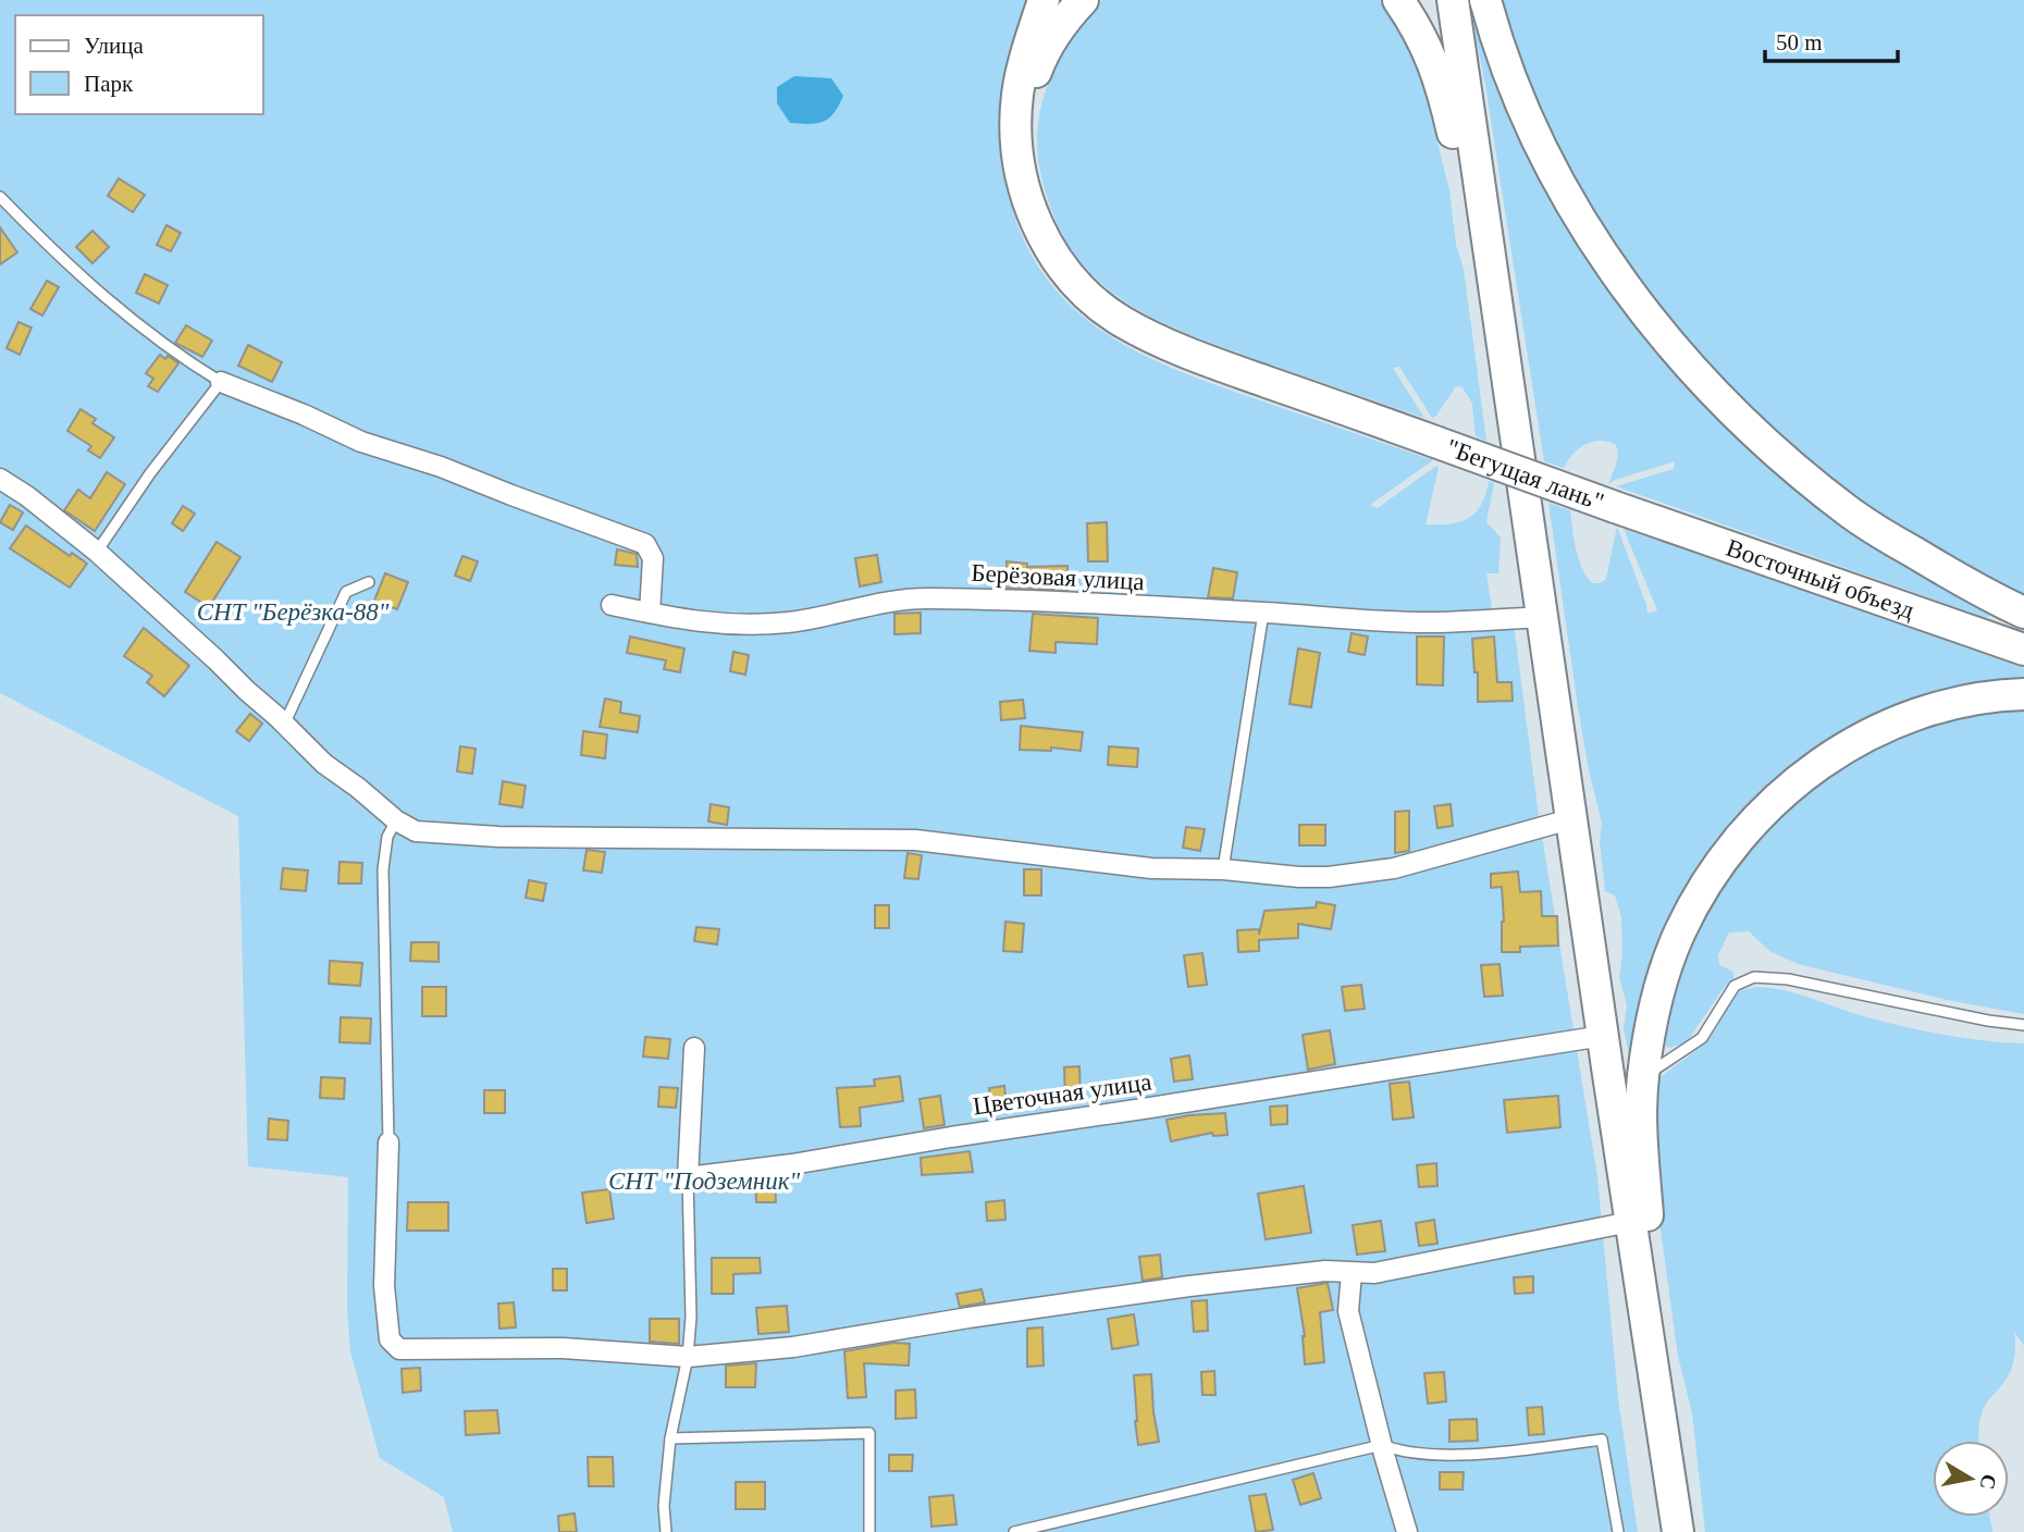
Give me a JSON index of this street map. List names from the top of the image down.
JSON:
{
  "streets": {
    "main road": ["\"Бегущая лань\"", "Восточный объезд"],
    "street": ["Берёзовая улица", "Цветочная улица"]
  },
  "crossings": [
    ["\"Бегущая лань\"", "Восточный объезд"]
  ],
  "parks": ["СНТ \"Берёзка-88\"", "СНТ \"Подземник\""],
  "legend": ["Улица", "Парк"],
  "scale_bar": "50 m",
  "north": "right"
}
